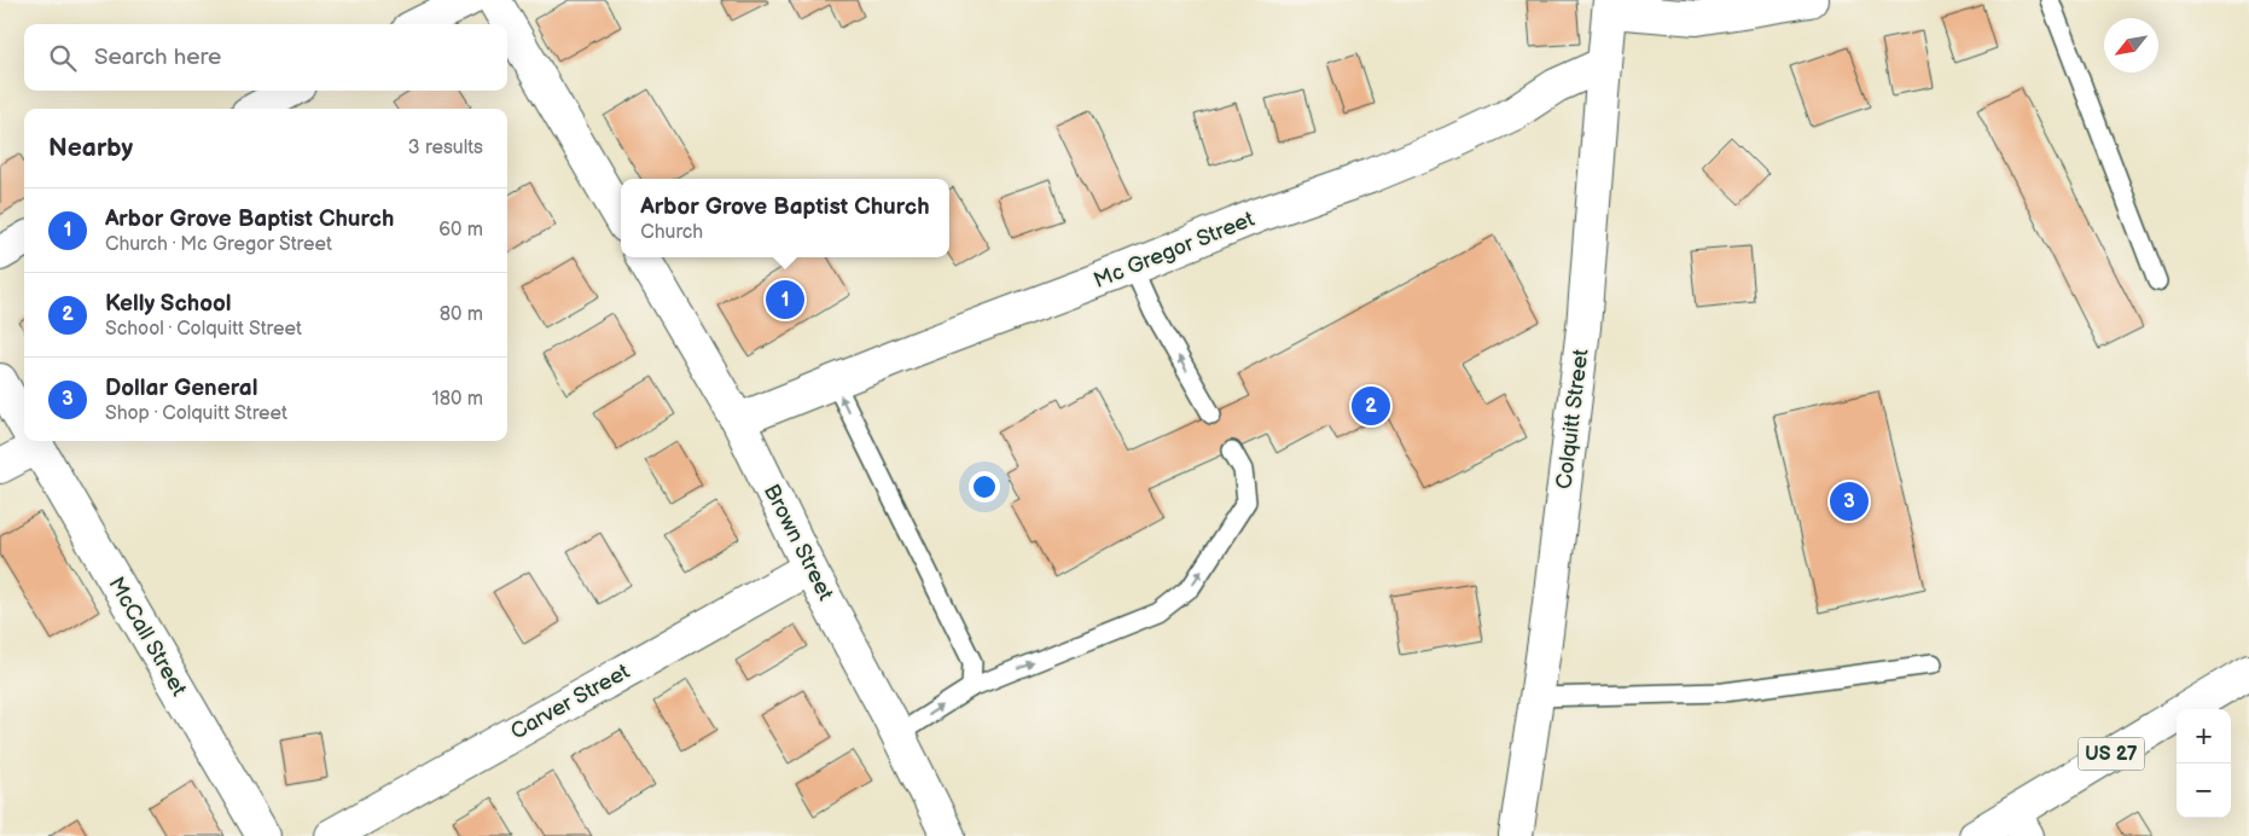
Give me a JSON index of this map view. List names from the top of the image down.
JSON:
{
  "streets": {
    "main road": [
      "Mc Gregor Street",
      "Colquitt Street",
      "Brown Street",
      "McCall Street",
      "Carver Street",
      "US 27"
    ]
  },
  "crossings": [
    ["Mc Gregor Street", "Colquitt Street"],
    ["Mc Gregor Street", "Brown Street"],
    ["Brown Street", "Carver Street"]
  ],
  "north": "bottom left",
  "page": {
    "search": "Search here",
    "heading": ["Nearby", "3 results"],
    "popup": ["Arbor Grove Baptist Church", "Church"],
    "list": [
      {
        "mark": "1",
        "name": "Arbor Grove Baptist Church",
        "note": "Church · Mc Gregor Street",
        "value": "60 m"
      },
      {
        "mark": "2",
        "name": "Kelly School",
        "note": "School · Colquitt Street",
        "value": "80 m"
      },
      {
        "mark": "3",
        "name": "Dollar General",
        "note": "Shop · Colquitt Street",
        "value": "180 m"
      }
    ],
    "pins": ["1", "2", "3"],
    "map_buttons": ["+", "−"]
  }
}
